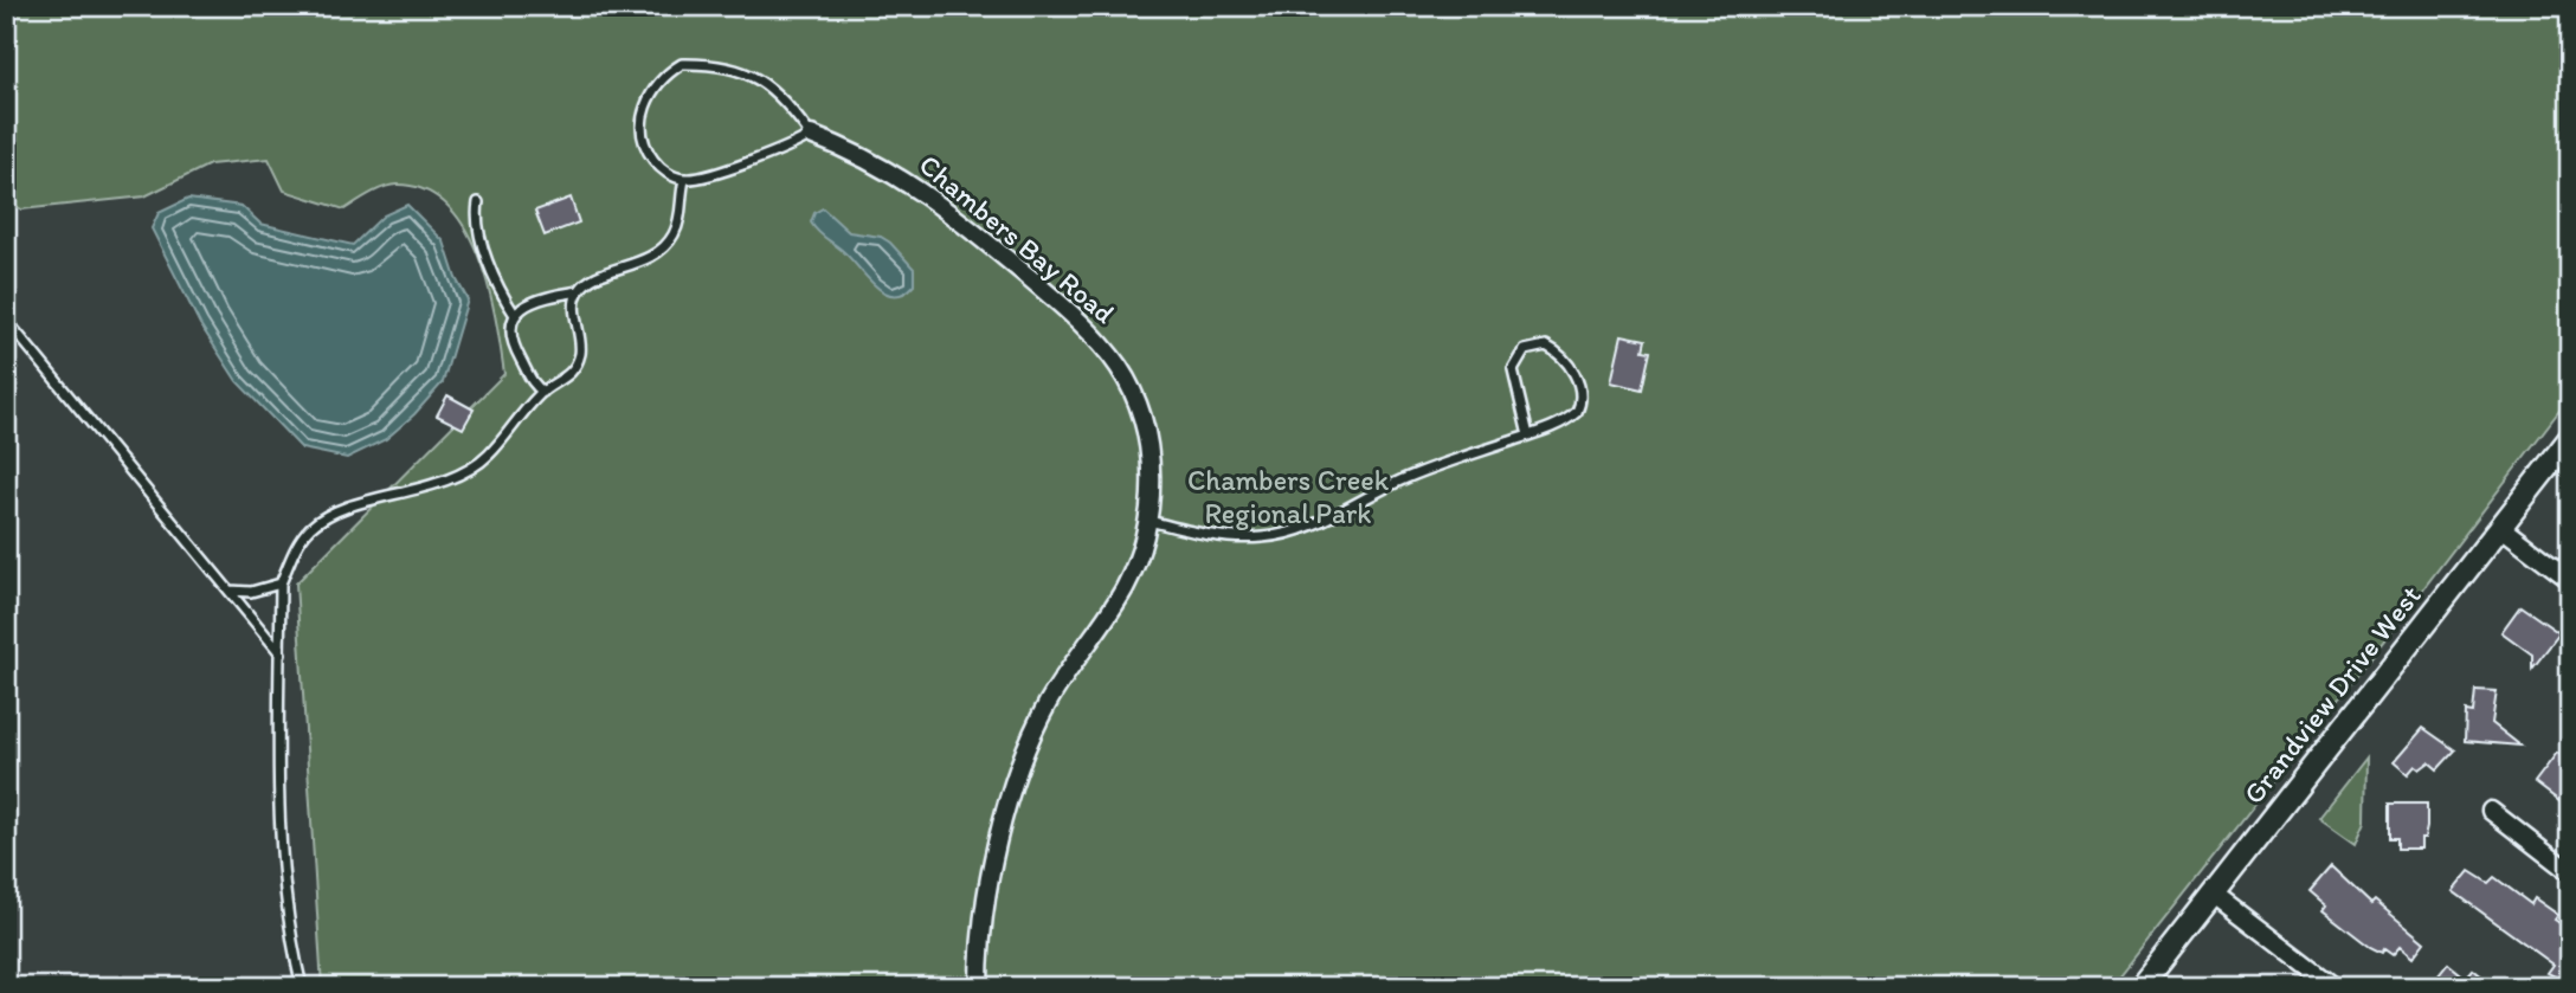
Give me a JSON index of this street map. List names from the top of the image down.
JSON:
{
  "streets": {
    "street": ["Chambers Bay Road", "Grandview Drive West"]
  },
  "parks": ["Chambers Creek Regional Park"]
}
